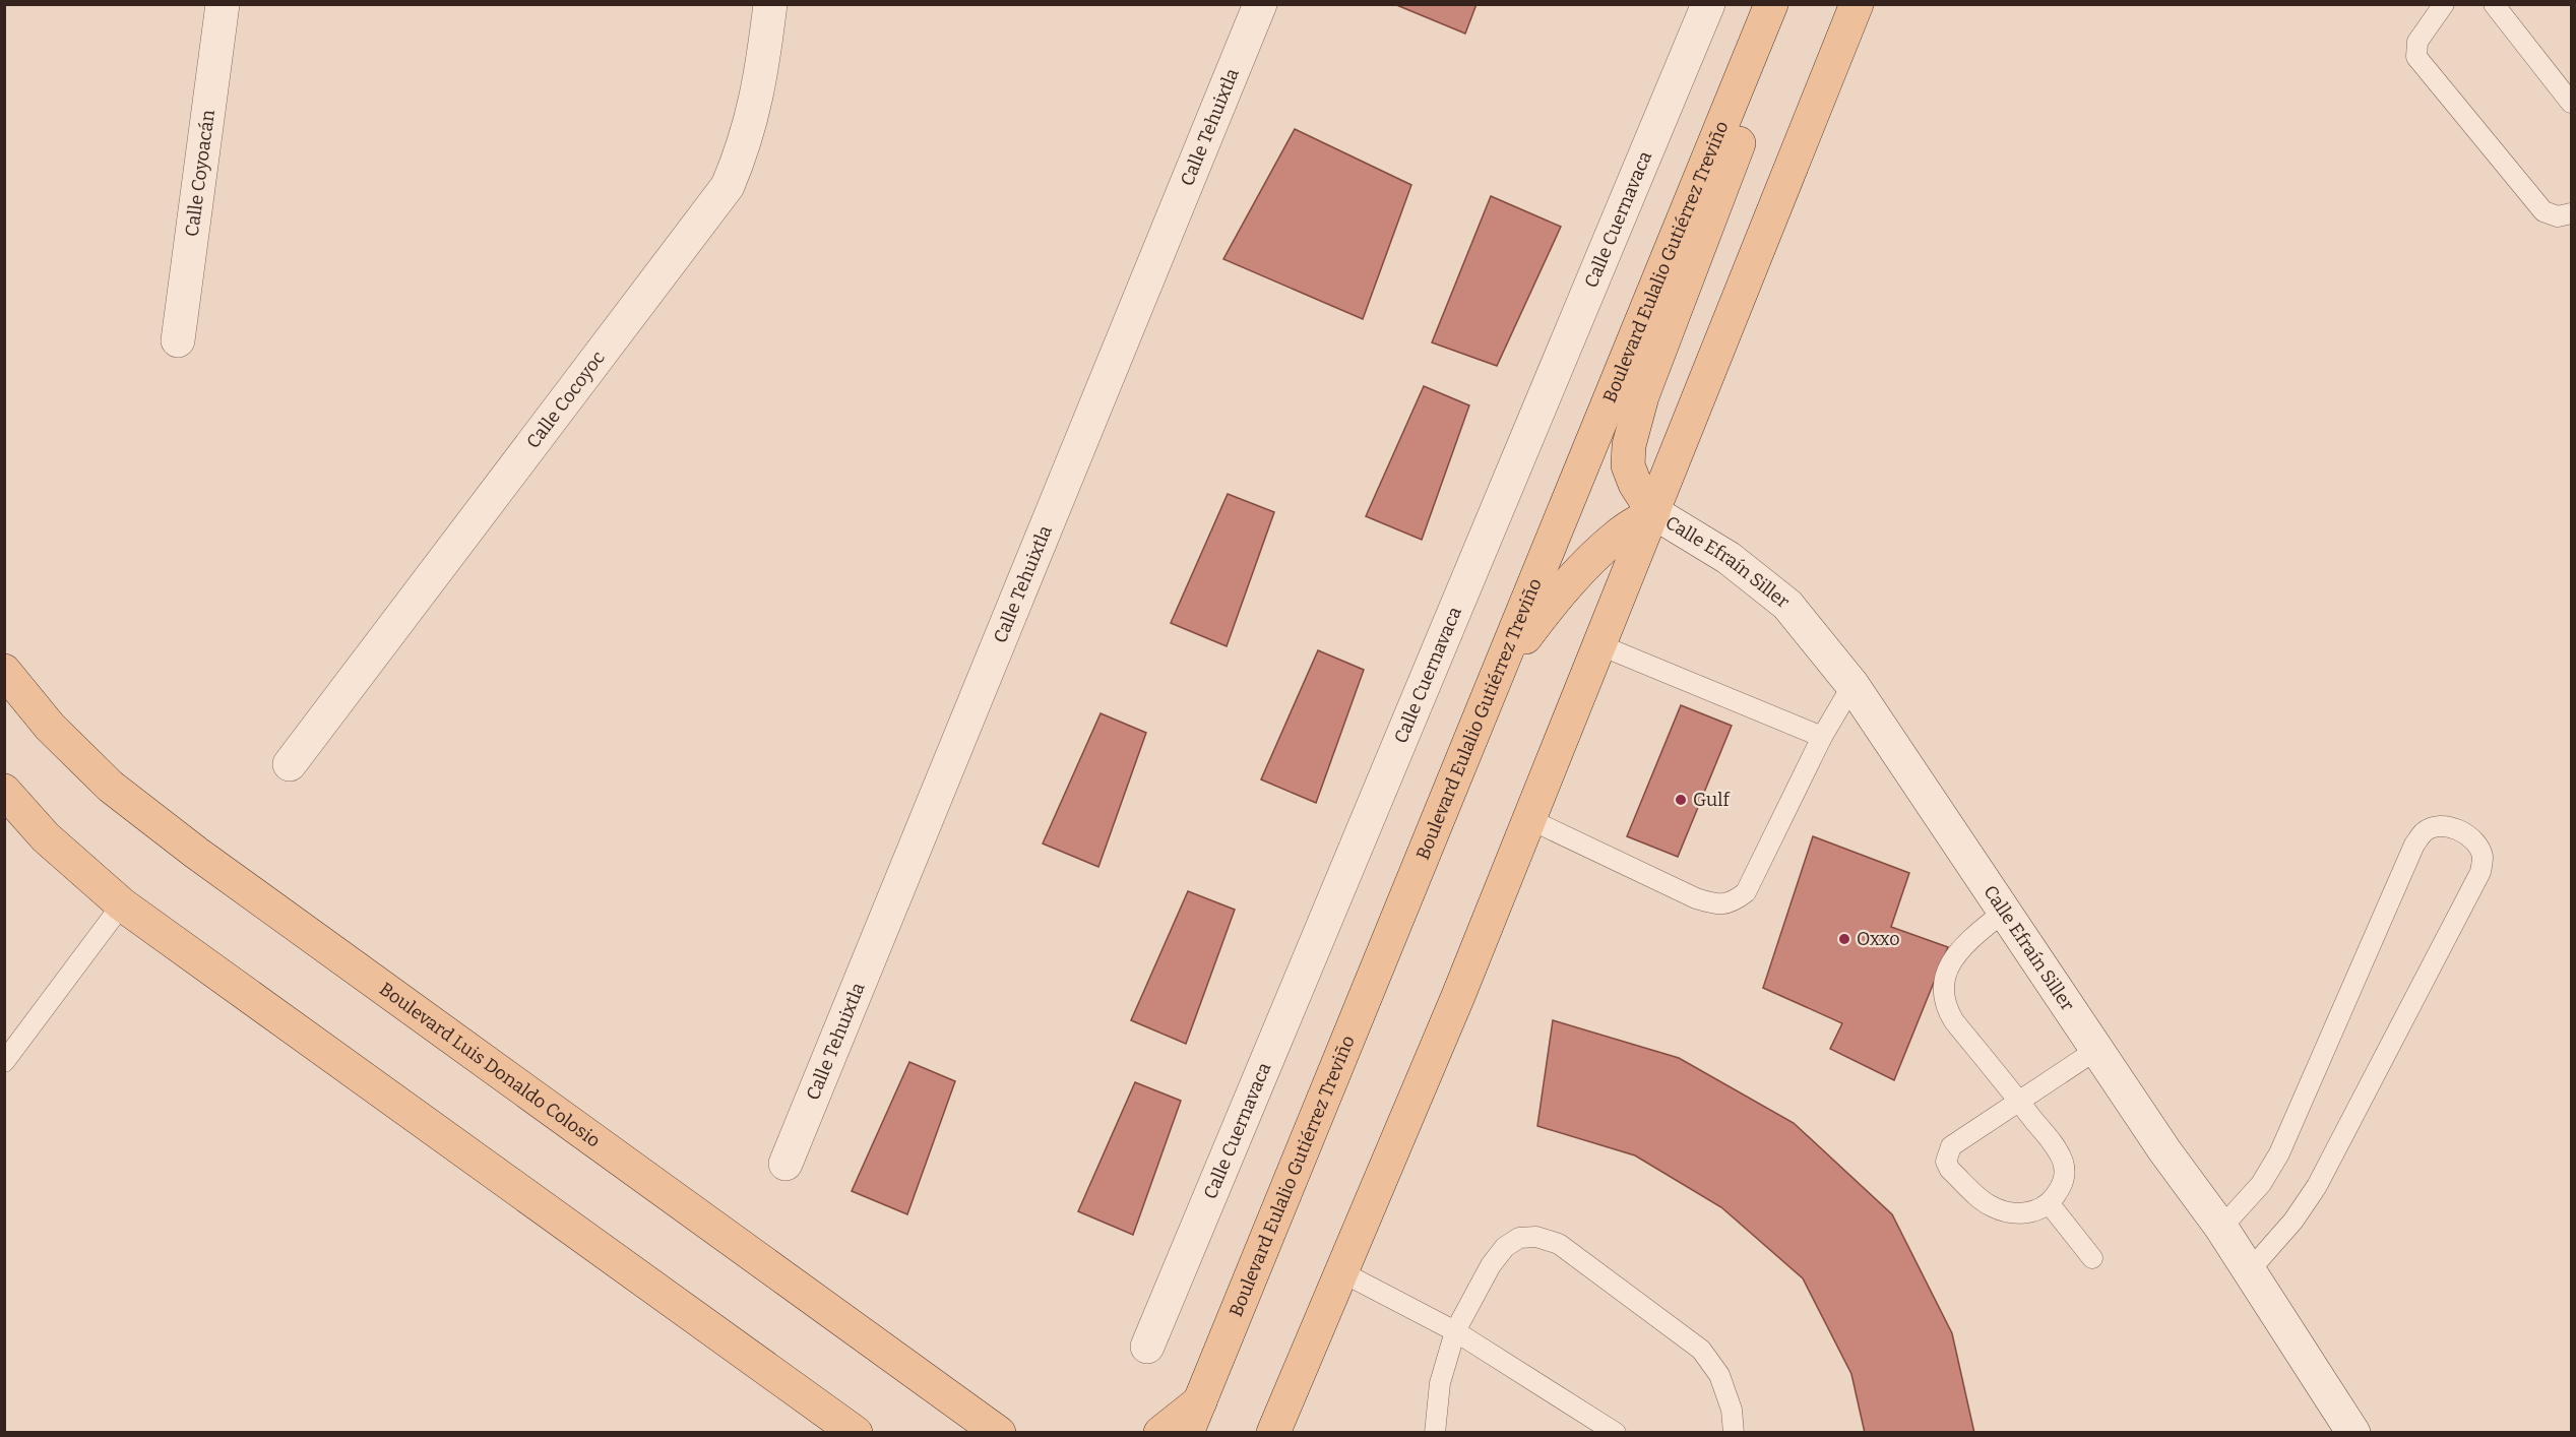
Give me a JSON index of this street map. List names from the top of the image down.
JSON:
{
  "streets": {
    "main road": ["Boulevard Eulalio Gutiérrez Treviño", "Boulevard Luis Donaldo Colosio"],
    "street": [
      "Calle Tehuixtla",
      "Calle Coyoacán",
      "Calle Cuernavaca",
      "Calle Cocoyoc",
      "Calle Efraín Siller"
    ]
  },
  "places": ["Gulf", "Oxxo"]
}
